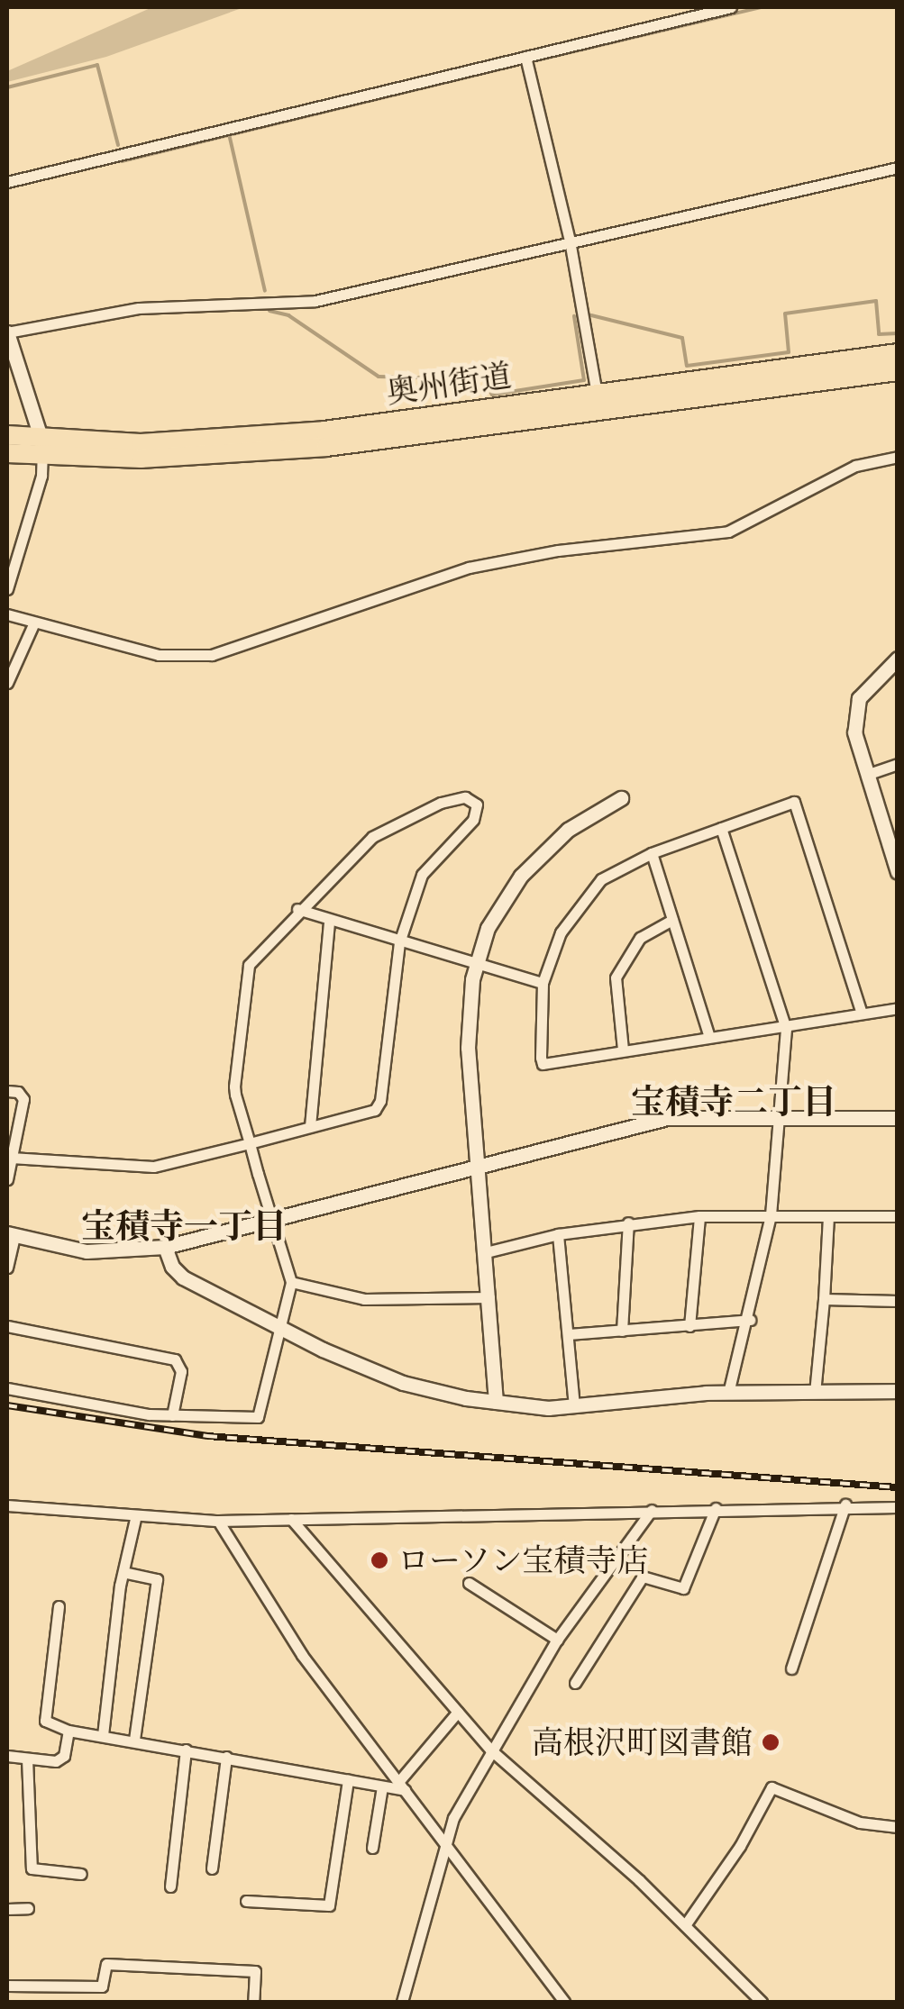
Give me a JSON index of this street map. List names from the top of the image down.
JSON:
{
  "streets": {
    "highway": ["奥州街道"]
  },
  "districts": ["宝積寺二丁目", "宝積寺一丁目"],
  "places": ["ローソン宝積寺店", "高根沢町図書館"]
}
